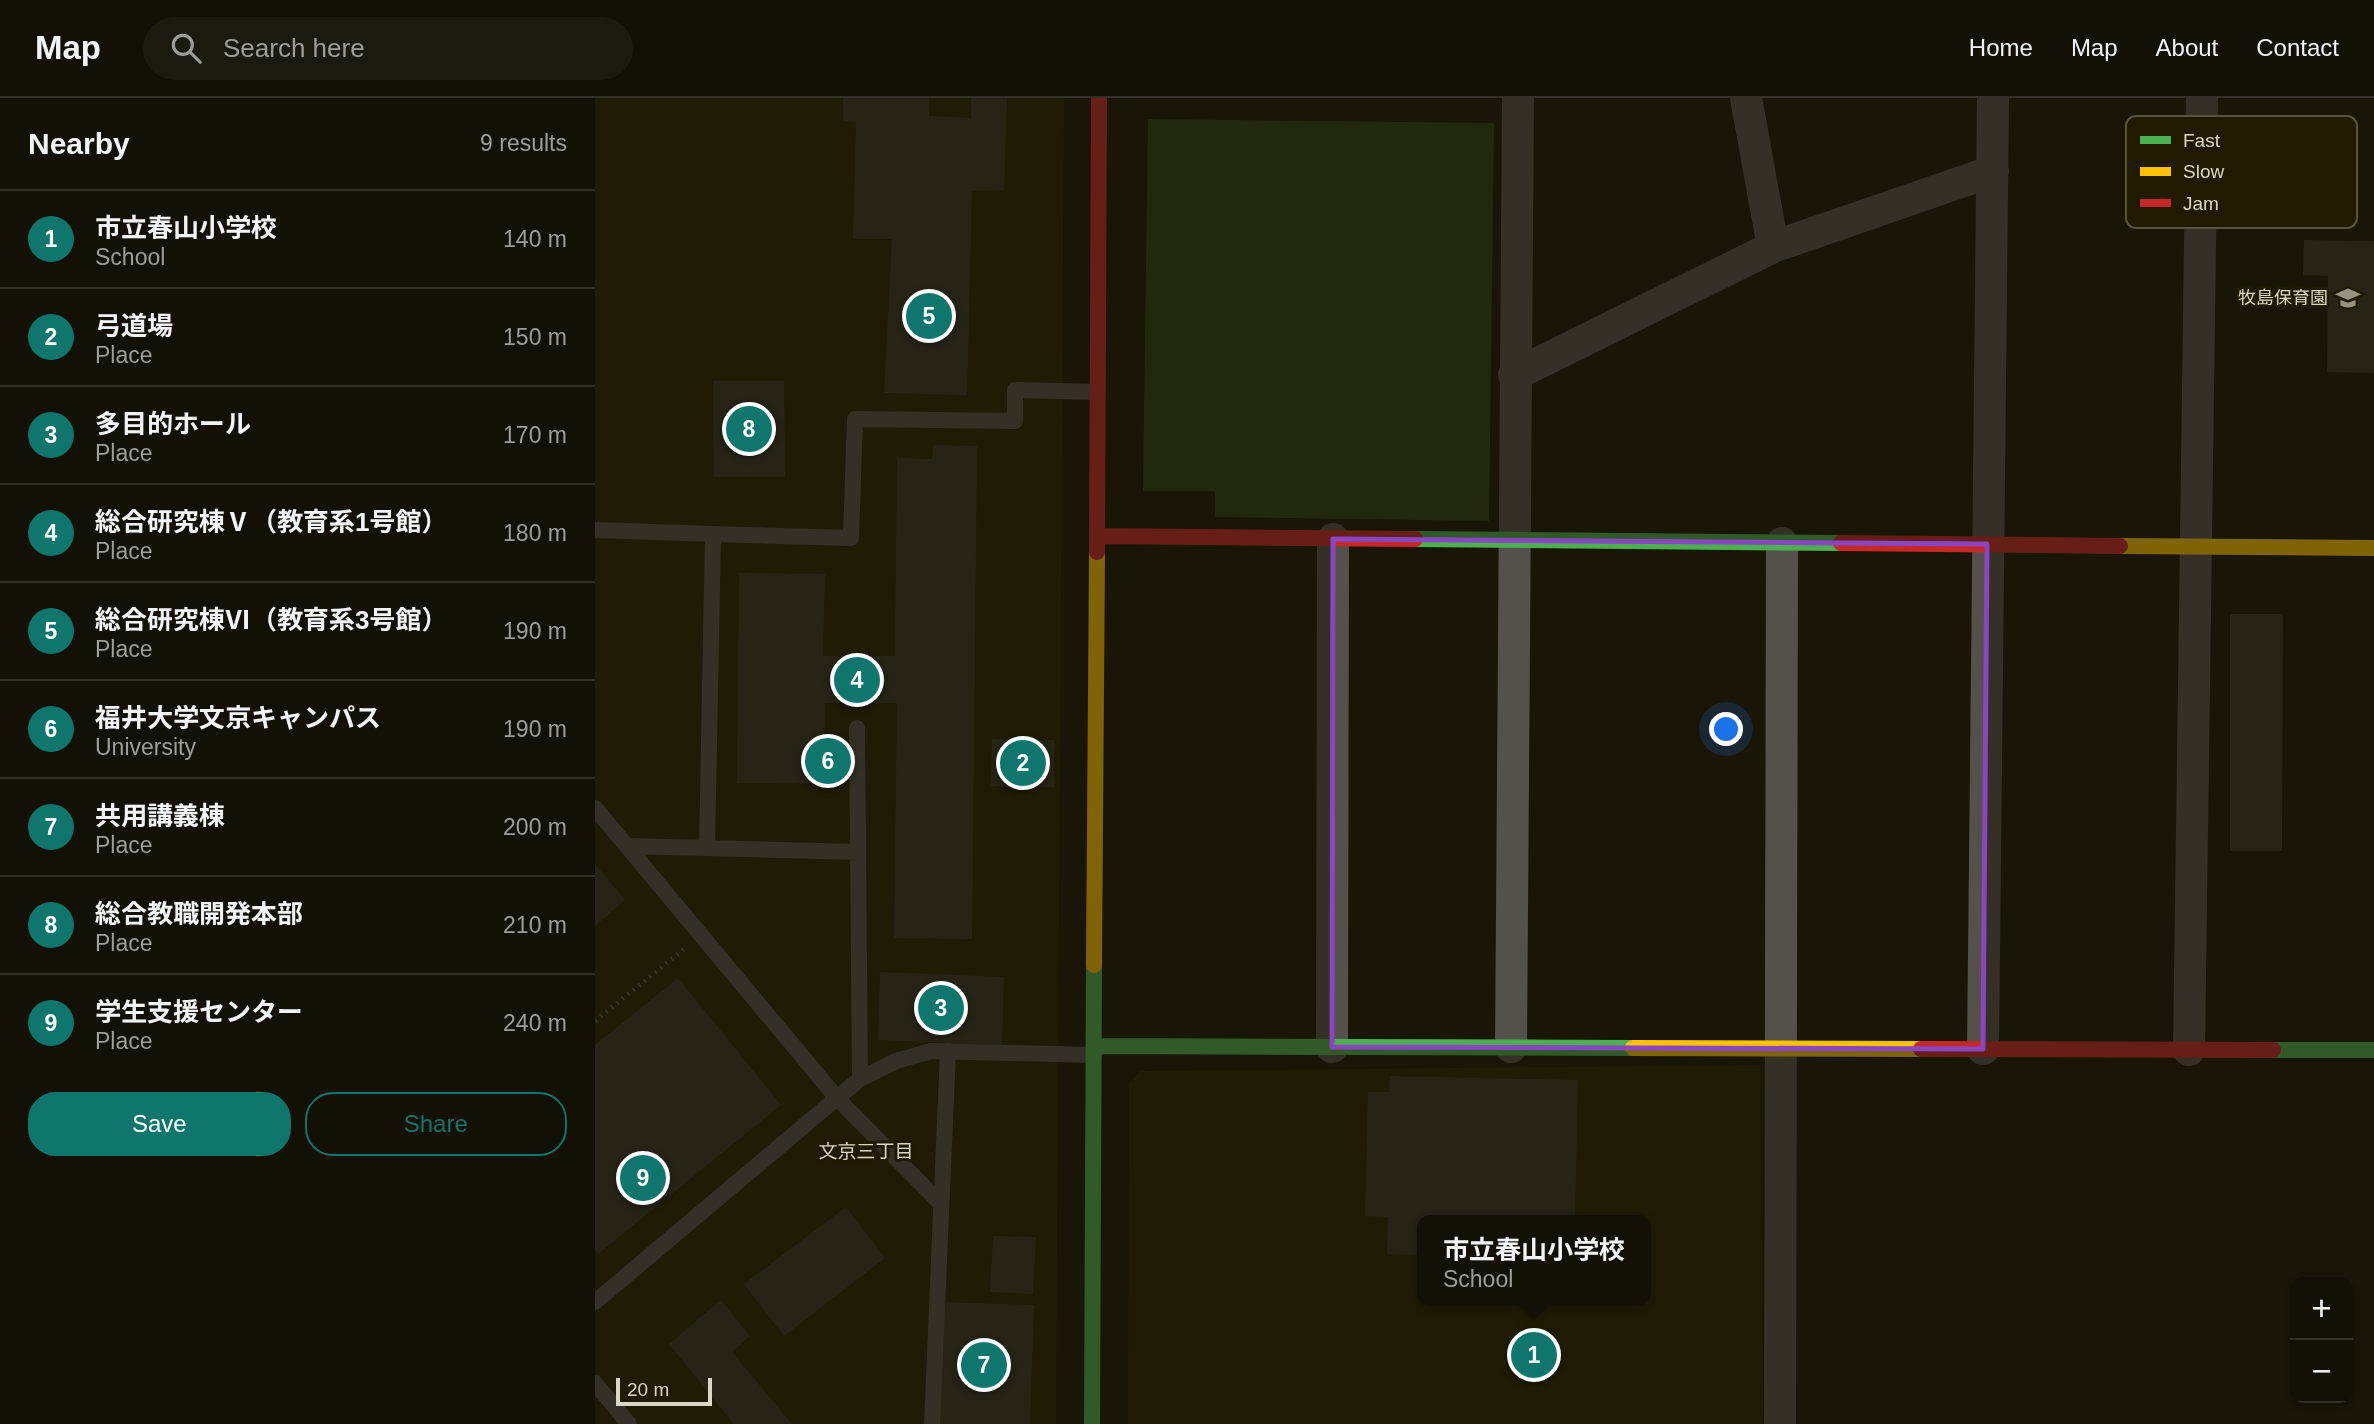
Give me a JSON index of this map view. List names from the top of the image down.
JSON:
{
  "districts": ["文京三丁目"],
  "places": {
    "school or university": ["牧島保育園"]
  },
  "legend": ["Fast", "Slow", "Jam"],
  "scale_bar": "20 m",
  "page": {
    "header": "Map",
    "search": "Search here",
    "nav": [
      "Home",
      "Map",
      "About",
      "Contact"
    ],
    "heading": ["Nearby", "9 results"],
    "list": [
      {
        "mark": "1",
        "name": "市立春山小学校",
        "note": "School",
        "value": "140 m"
      },
      {
        "mark": "2",
        "name": "弓道場",
        "note": "Place",
        "value": "150 m"
      },
      {
        "mark": "3",
        "name": "多目的ホール",
        "note": "Place",
        "value": "170 m"
      },
      {
        "mark": "4",
        "name": "総合研究棟Ⅴ（教育系1号館）",
        "note": "Place",
        "value": "180 m"
      },
      {
        "mark": "5",
        "name": "総合研究棟Ⅵ（教育系3号館）",
        "note": "Place",
        "value": "190 m"
      },
      {
        "mark": "6",
        "name": "福井大学文京キャンパス",
        "note": "University",
        "value": "190 m"
      },
      {
        "mark": "7",
        "name": "共用講義棟",
        "note": "Place",
        "value": "200 m"
      },
      {
        "mark": "8",
        "name": "総合教職開発本部",
        "note": "Place",
        "value": "210 m"
      },
      {
        "mark": "9",
        "name": "学生支援センター",
        "note": "Place",
        "value": "240 m"
      }
    ],
    "pins": [
      "5",
      "8",
      "4",
      "6",
      "2",
      "3",
      "9",
      "1",
      "7"
    ],
    "buttons": ["Save", "Share"],
    "popup": ["市立春山小学校", "School"],
    "map_buttons": ["+", "−"],
    "scale": "20 m"
  }
}
